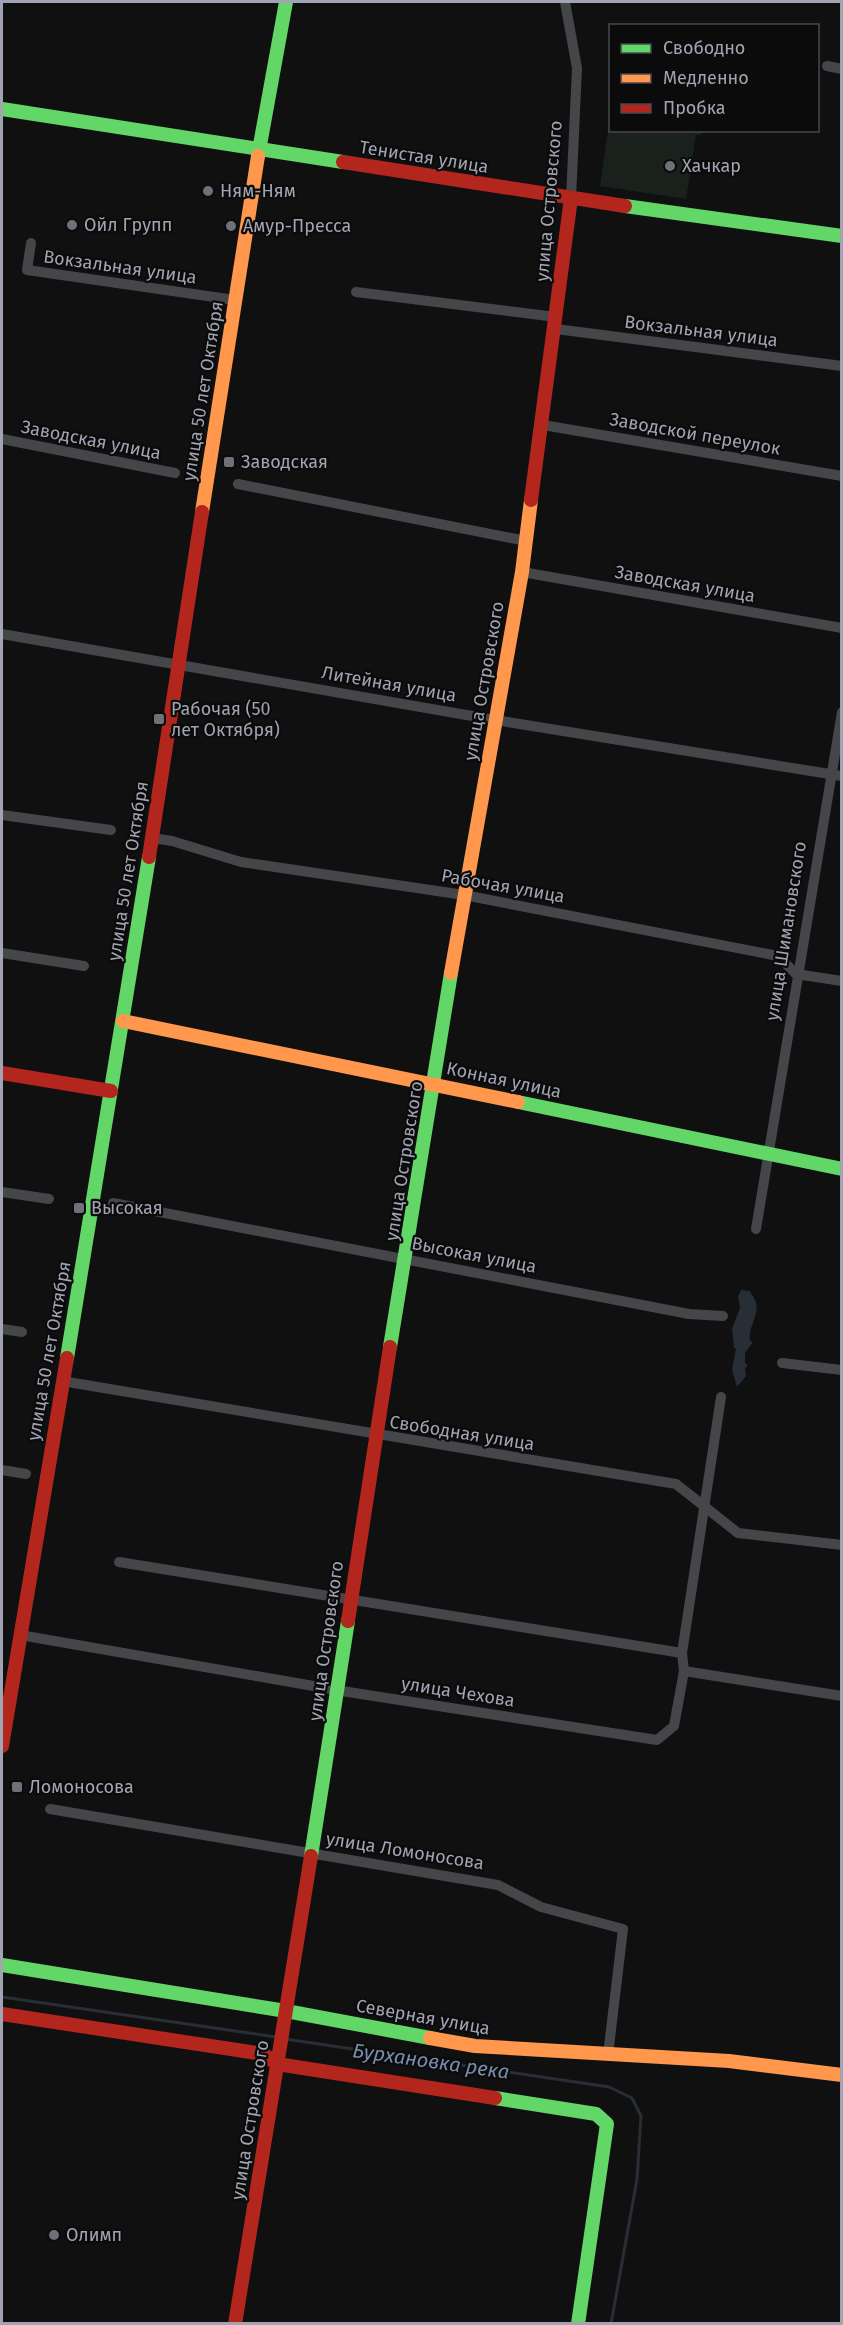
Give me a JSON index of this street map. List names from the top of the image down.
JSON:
{
  "streets": {
    "street": [
      "Тенистая улица",
      "улица Островского",
      "Вокзальная улица",
      "улица 50 лет Октября",
      "Заводской переулок",
      "Заводская улица",
      "Литейная улица",
      "Рабочая улица",
      "улица Шимановского",
      "Конная улица",
      "Высокая улица",
      "Свободная улица",
      "улица Чехова",
      "улица Ломоносова",
      "Северная улица"
    ]
  },
  "crossings": [
    ["Тенистая улица", "улица Островского"],
    ["Тенистая улица", "улица 50 лет Октября"],
    ["улица Островского", "Вокзальная улица"],
    ["улица Островского", "Заводской переулок"],
    ["улица Островского", "Заводская улица"],
    ["улица Островского", "Литейная улица"],
    ["улица Островского", "Рабочая улица"],
    ["улица Островского", "Конная улица"],
    ["улица Островского", "Высокая улица"],
    ["улица Островского", "Свободная улица"],
    ["улица Островского", "улица Чехова"],
    ["улица Островского", "улица Ломоносова"],
    ["улица Островского", "Северная улица"],
    ["Вокзальная улица", "улица 50 лет Октября"],
    ["улица 50 лет Октября", "Литейная улица"],
    ["улица 50 лет Октября", "Рабочая улица"],
    ["улица 50 лет Октября", "Конная улица"],
    ["улица 50 лет Октября", "Свободная улица"],
    ["улица 50 лет Октября", "улица Чехова"],
    ["Литейная улица", "улица Шимановского"],
    ["Рабочая улица", "улица Шимановского"],
    ["улица Шимановского", "Конная улица"],
    ["Свободная улица", "улица Чехова"],
    ["улица Ломоносова", "Северная улица"]
  ],
  "water": ["Бурхановка река"],
  "places": {
    "other": [
      "Хачкар",
      "Ням-Ням",
      "Ойл Групп",
      "Амур-Пресса",
      "Олимп"
    ],
    "transit": [
      "Заводская",
      "Рабочая (50 лет Октября)",
      "Высокая",
      "Ломоносова"
    ]
  },
  "legend": ["Свободно", "Медленно", "Пробка"]
}
